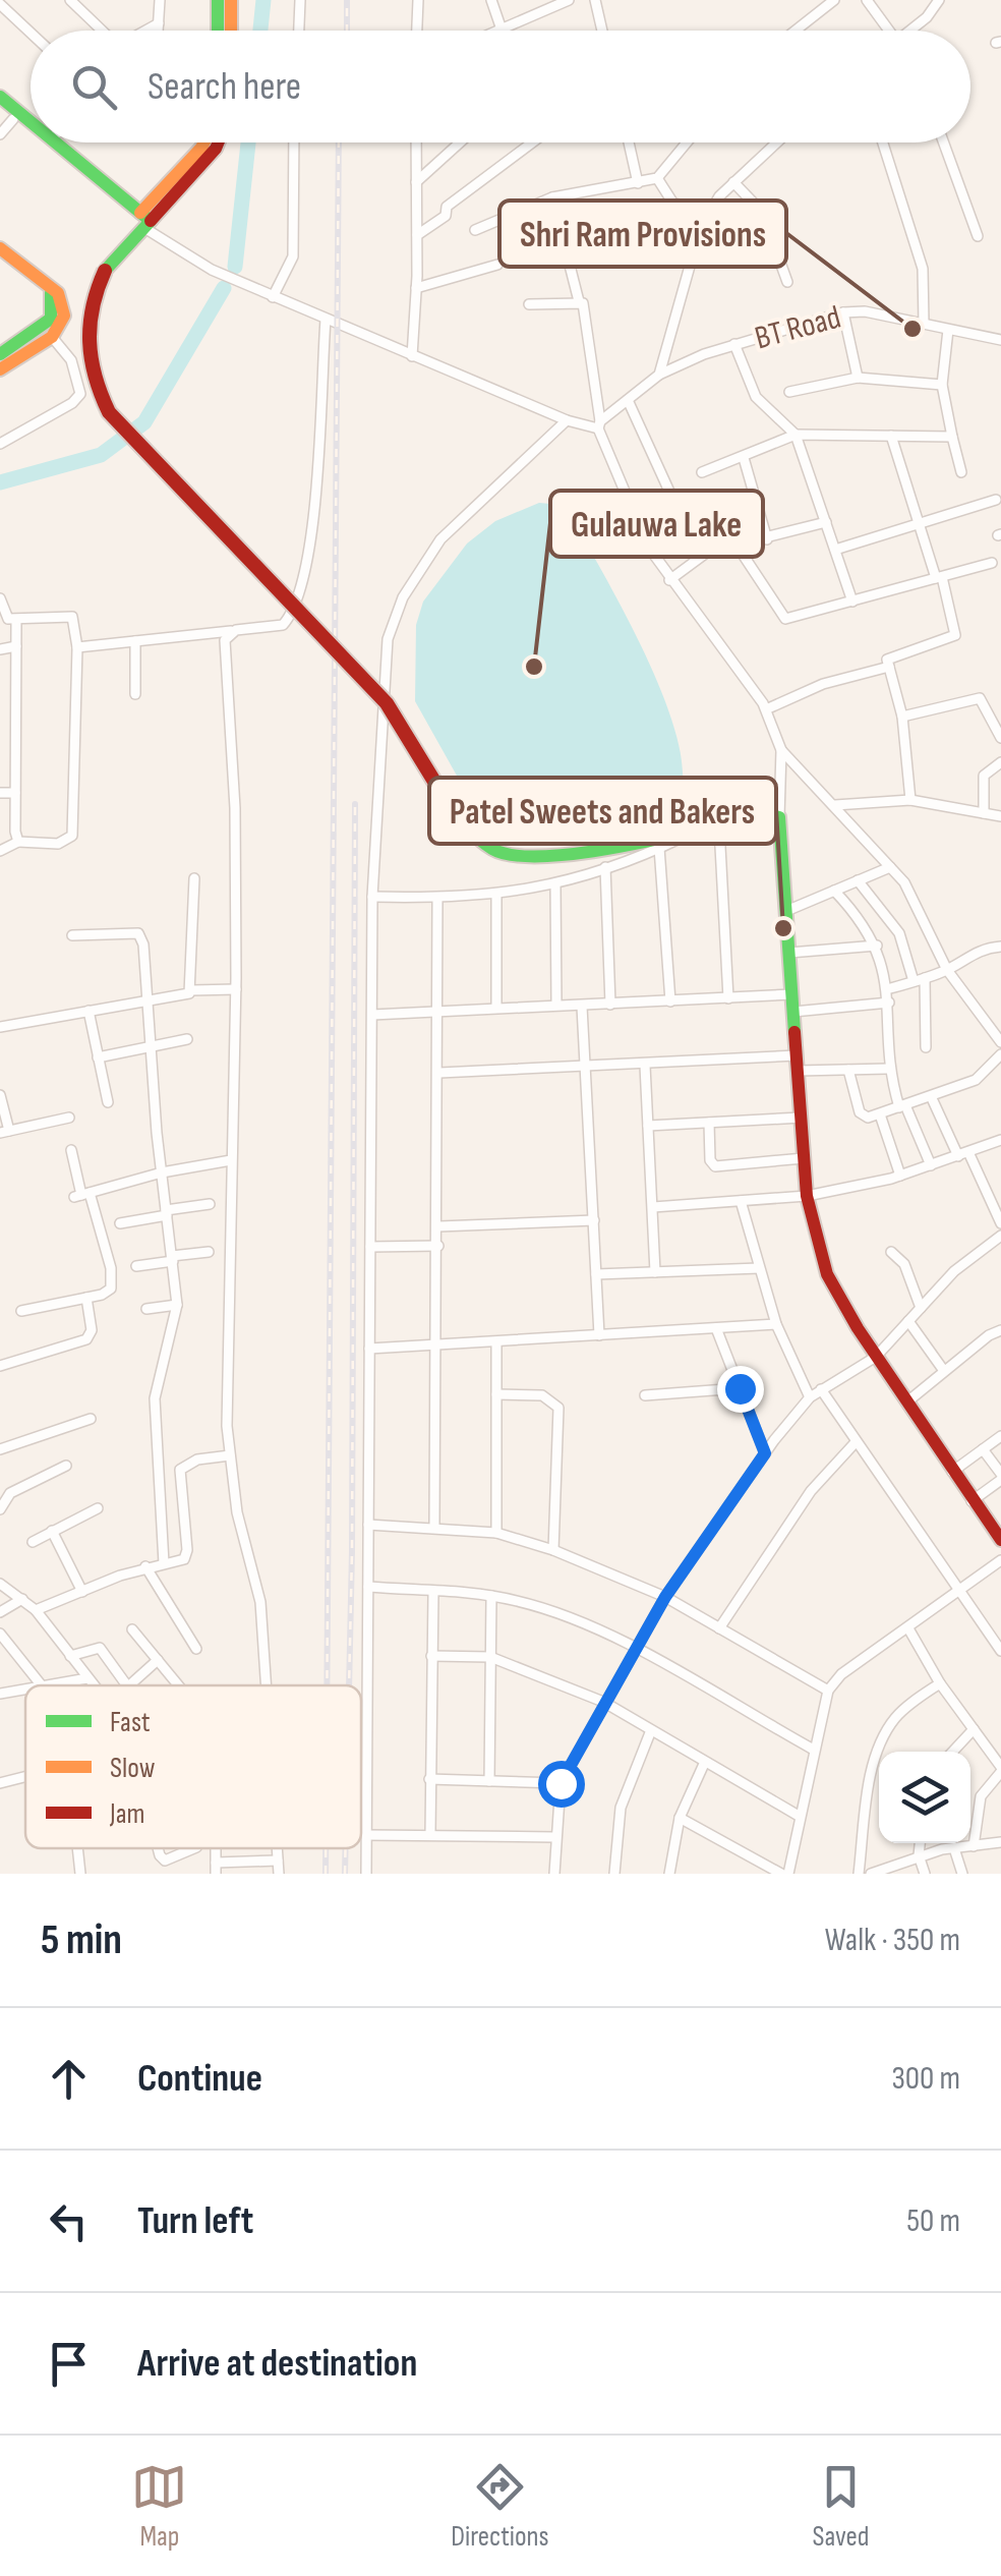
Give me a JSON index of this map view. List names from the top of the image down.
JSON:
{
  "streets": {
    "street": ["BT Road"]
  },
  "places": ["Shri Ram Provisions", "Gulauwa Lake", "Patel Sweets and Bakers"],
  "legend": ["Fast", "Slow", "Jam"],
  "page": {
    "search": "Search here",
    "heading": ["5 min", "Walk · 350 m"],
    "list": [
      ["Continue", "300 m"],
      ["Turn left", "50 m"],
      "Arrive at destination"
    ],
    "nav": ["Map", "Directions", "Saved"]
  }
}
